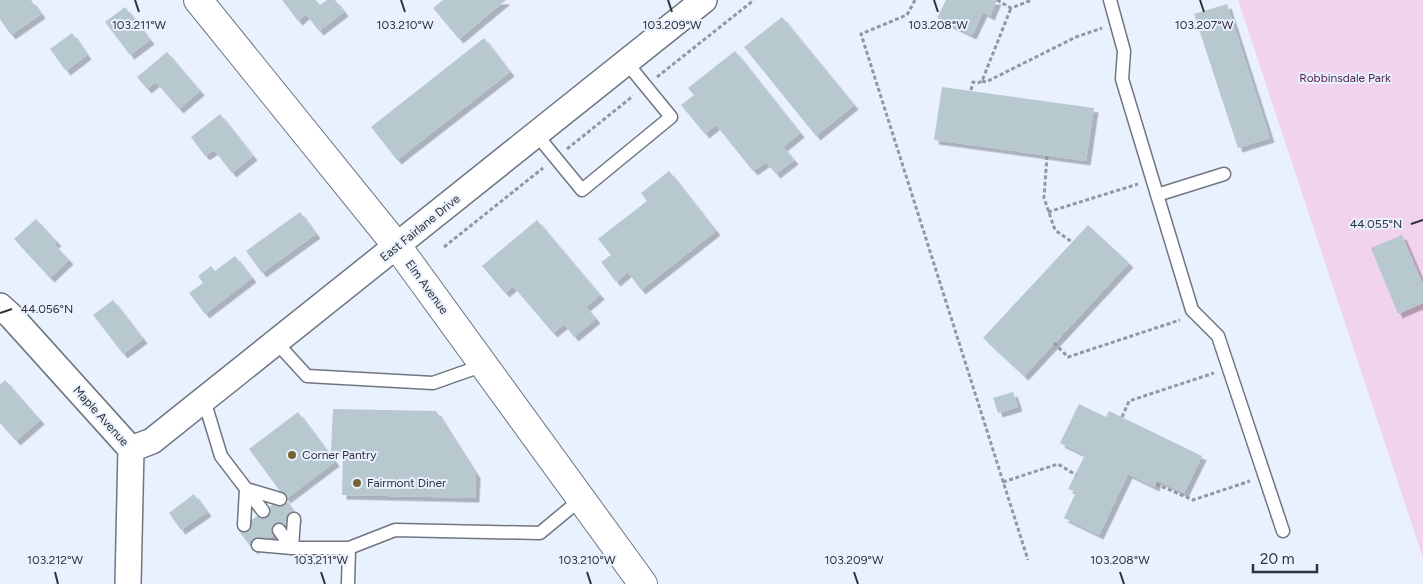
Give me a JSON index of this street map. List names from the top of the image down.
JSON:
{
  "streets": {
    "street": ["East Fairlane Drive", "Elm Avenue", "Maple Avenue"]
  },
  "crossings": [
    ["East Fairlane Drive", "Elm Avenue"],
    ["East Fairlane Drive", "Maple Avenue"]
  ],
  "parks": ["Robbinsdale Park"],
  "places": ["Corner Pantry", "Fairmont Diner"],
  "scale_bar": "20 m",
  "coordinates": [
    "103.211°W",
    "103.210°W",
    "103.209°W",
    "103.208°W",
    "103.207°W",
    "44.055°N",
    "44.056°N",
    "103.212°W"
  ]
}
